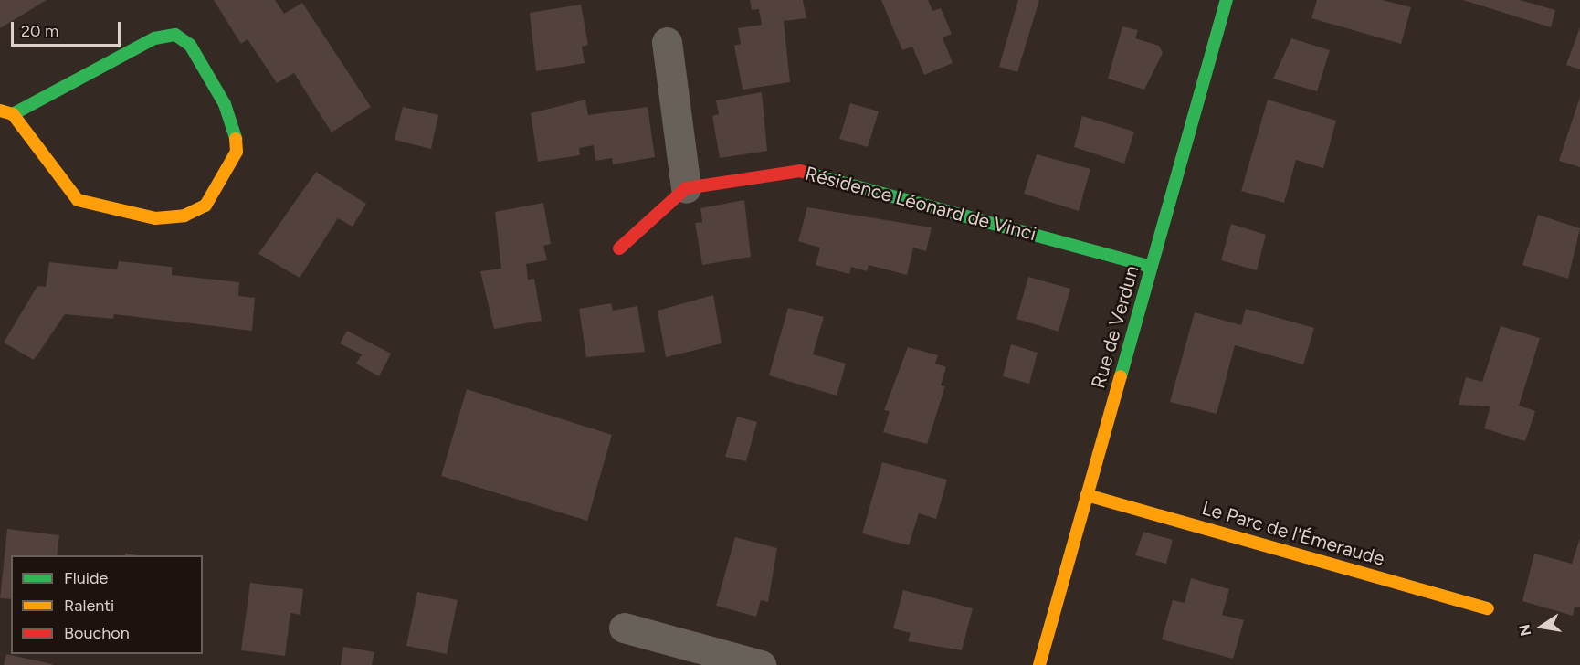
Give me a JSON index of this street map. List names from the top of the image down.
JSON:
{
  "streets": {
    "street": ["Résidence Léonard de Vinci", "Rue de Verdun", "Le Parc de l'Émeraude"]
  },
  "crossings": [
    ["Résidence Léonard de Vinci", "Rue de Verdun"],
    ["Rue de Verdun", "Le Parc de l'Émeraude"]
  ],
  "legend": ["Fluide", "Ralenti", "Bouchon"],
  "scale_bar": "20 m",
  "north": "left"
}
